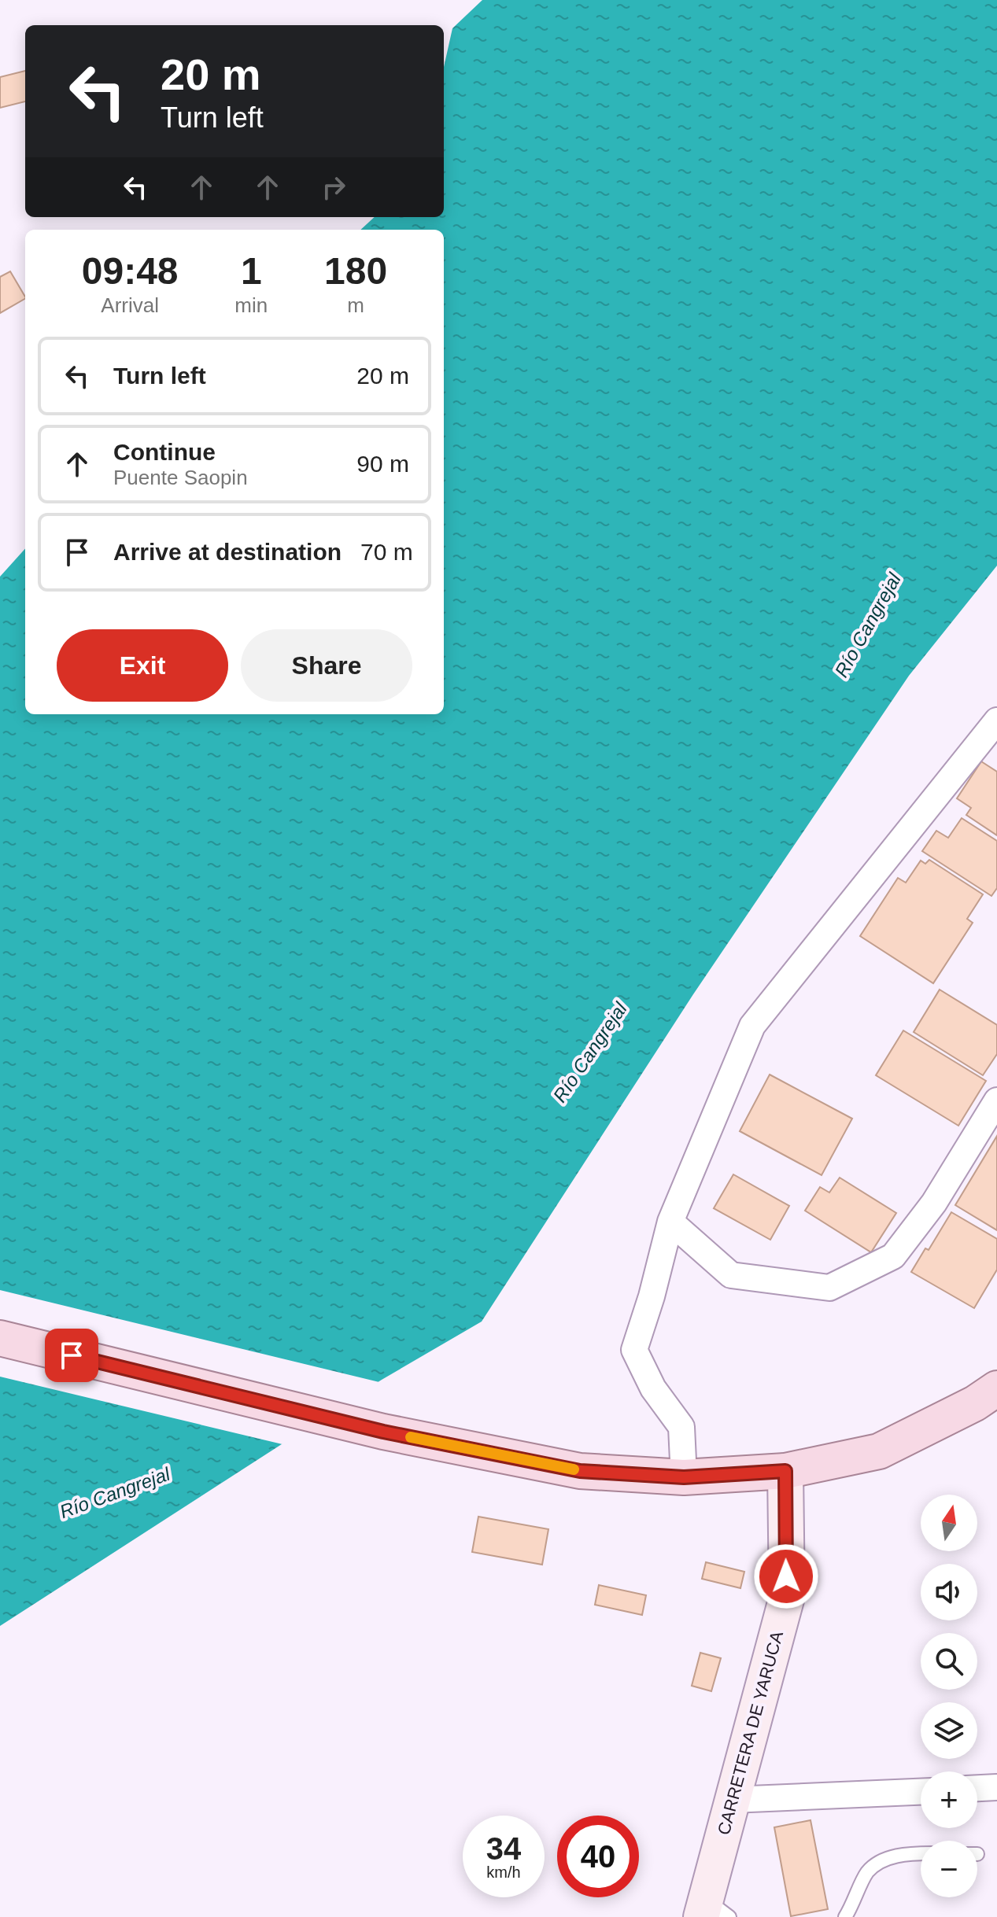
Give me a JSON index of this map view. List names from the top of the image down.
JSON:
{
  "streets": {
    "street": ["CARRETERA DE YARUCA"]
  },
  "water": ["Río Cangrejal"],
  "north": "top",
  "page": {
    "turn": ["20 m", "Turn left"],
    "eta": [
      "09:48",
      "Arrival",
      "1",
      "min",
      "180",
      "m"
    ],
    "list": [
      {
        "name": "Turn left",
        "value": "20 m"
      },
      {
        "name": "Continue",
        "note": "Puente Saopin",
        "value": "90 m"
      },
      {
        "name": "Arrive at destination",
        "value": "70 m"
      }
    ],
    "buttons": ["Exit", "Share"],
    "map_buttons": ["+", "−"],
    "speed": "34 km/h",
    "limit": "40"
  }
}
